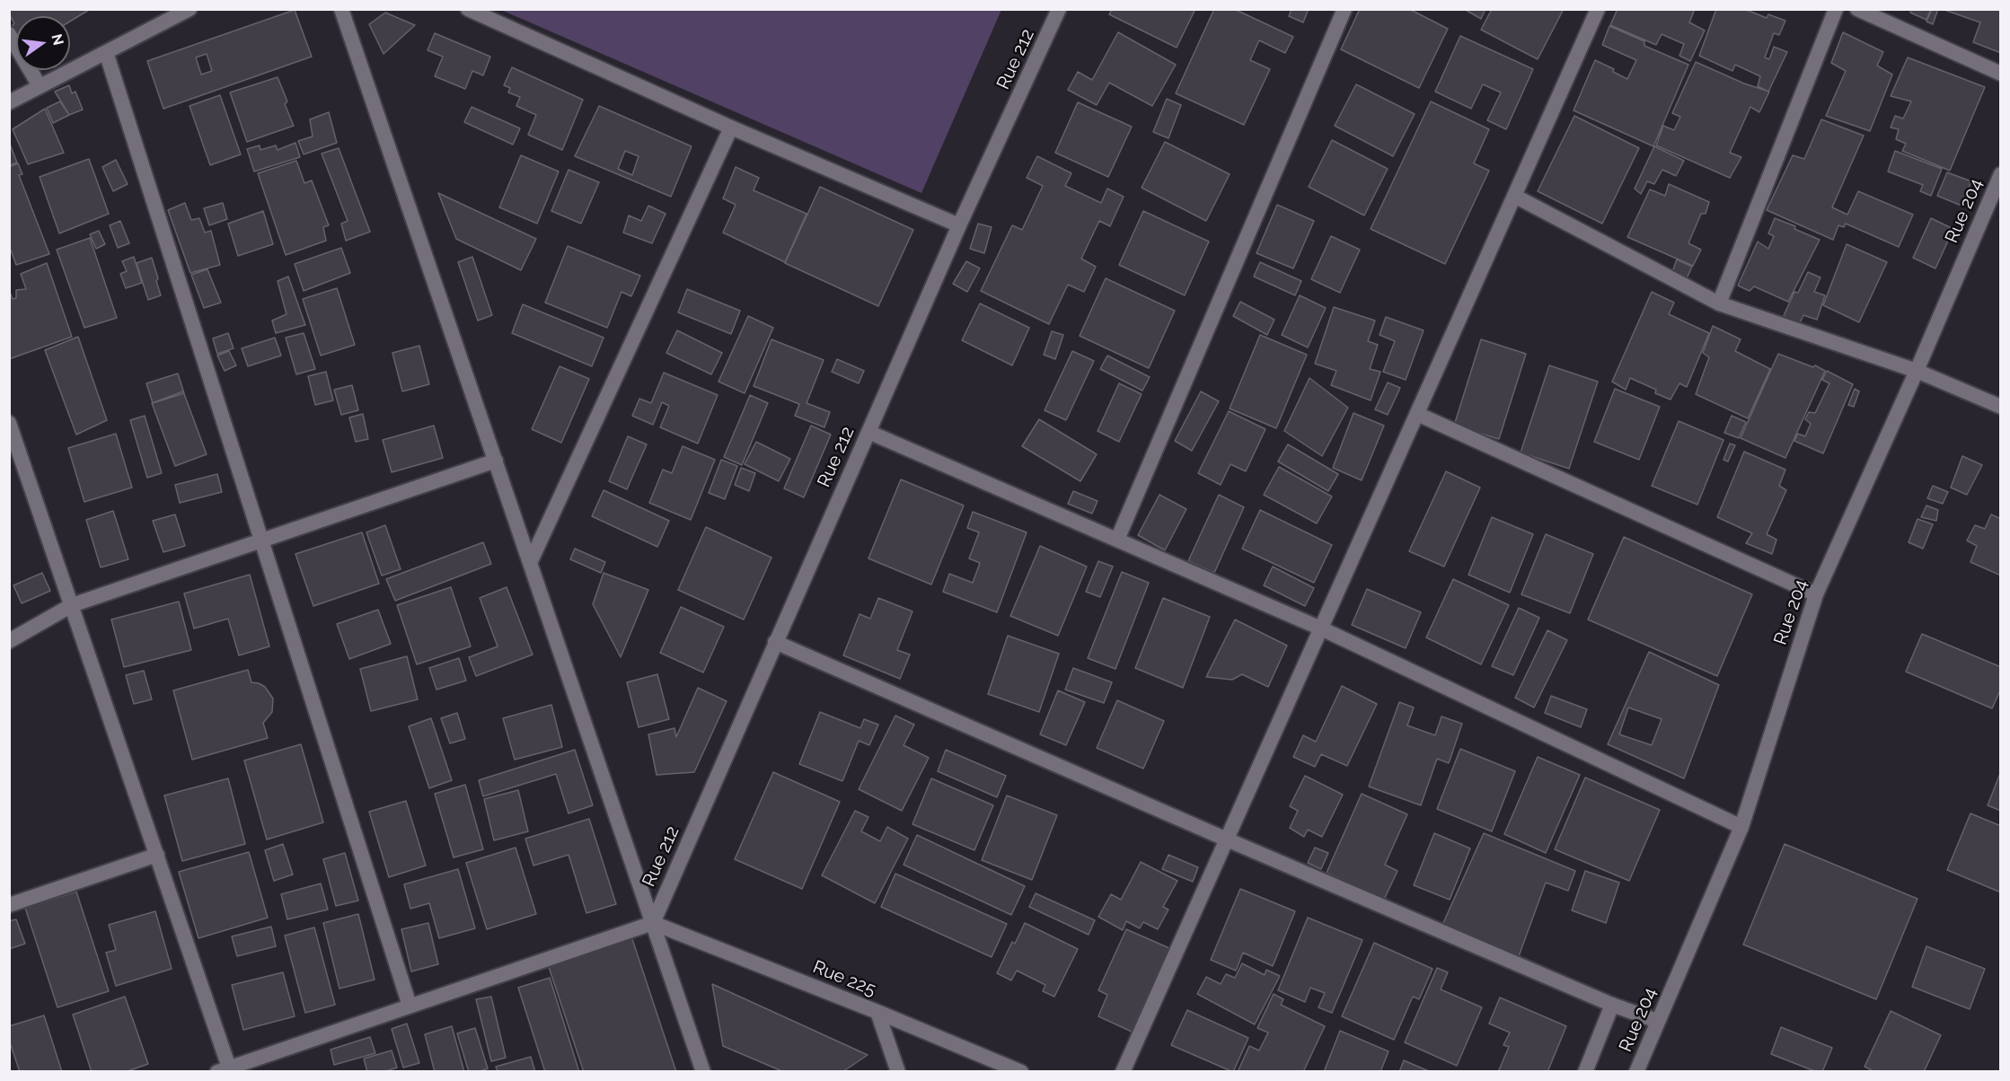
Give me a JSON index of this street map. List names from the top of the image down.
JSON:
{
  "streets": {
    "street": ["Rue 212", "Rue 204", "Rue 225"]
  },
  "crossings": [
    ["Rue 212", "Rue 225"]
  ],
  "north": "right"
}
